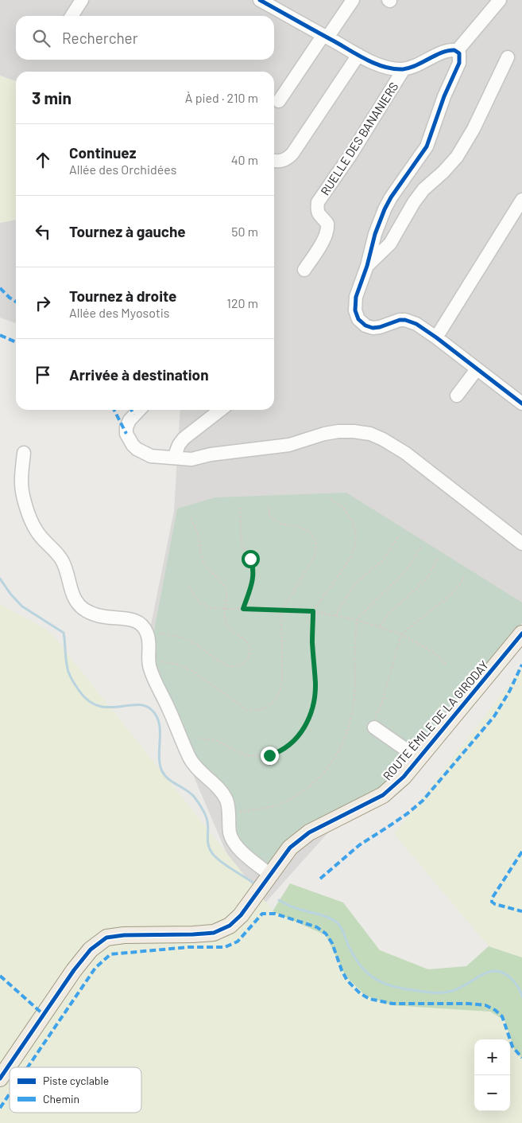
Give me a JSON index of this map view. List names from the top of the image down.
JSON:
{
  "streets": {
    "main road": ["ROUTE ÉMILE DE LA GIRODAY"],
    "street": ["RUELLE DES BANANIERS"]
  },
  "legend": ["Piste cyclable", "Chemin"],
  "page": {
    "search": "Rechercher",
    "heading": ["3 min", "À pied · 210 m"],
    "list": [
      ["Continuez", "Allée des Orchidées", "40 m"],
      ["Tournez à gauche", "50 m"],
      ["Tournez à droite", "Allée des Myosotis", "120 m"],
      "Arrivée à destination"
    ],
    "map_buttons": ["+", "−"]
  }
}
